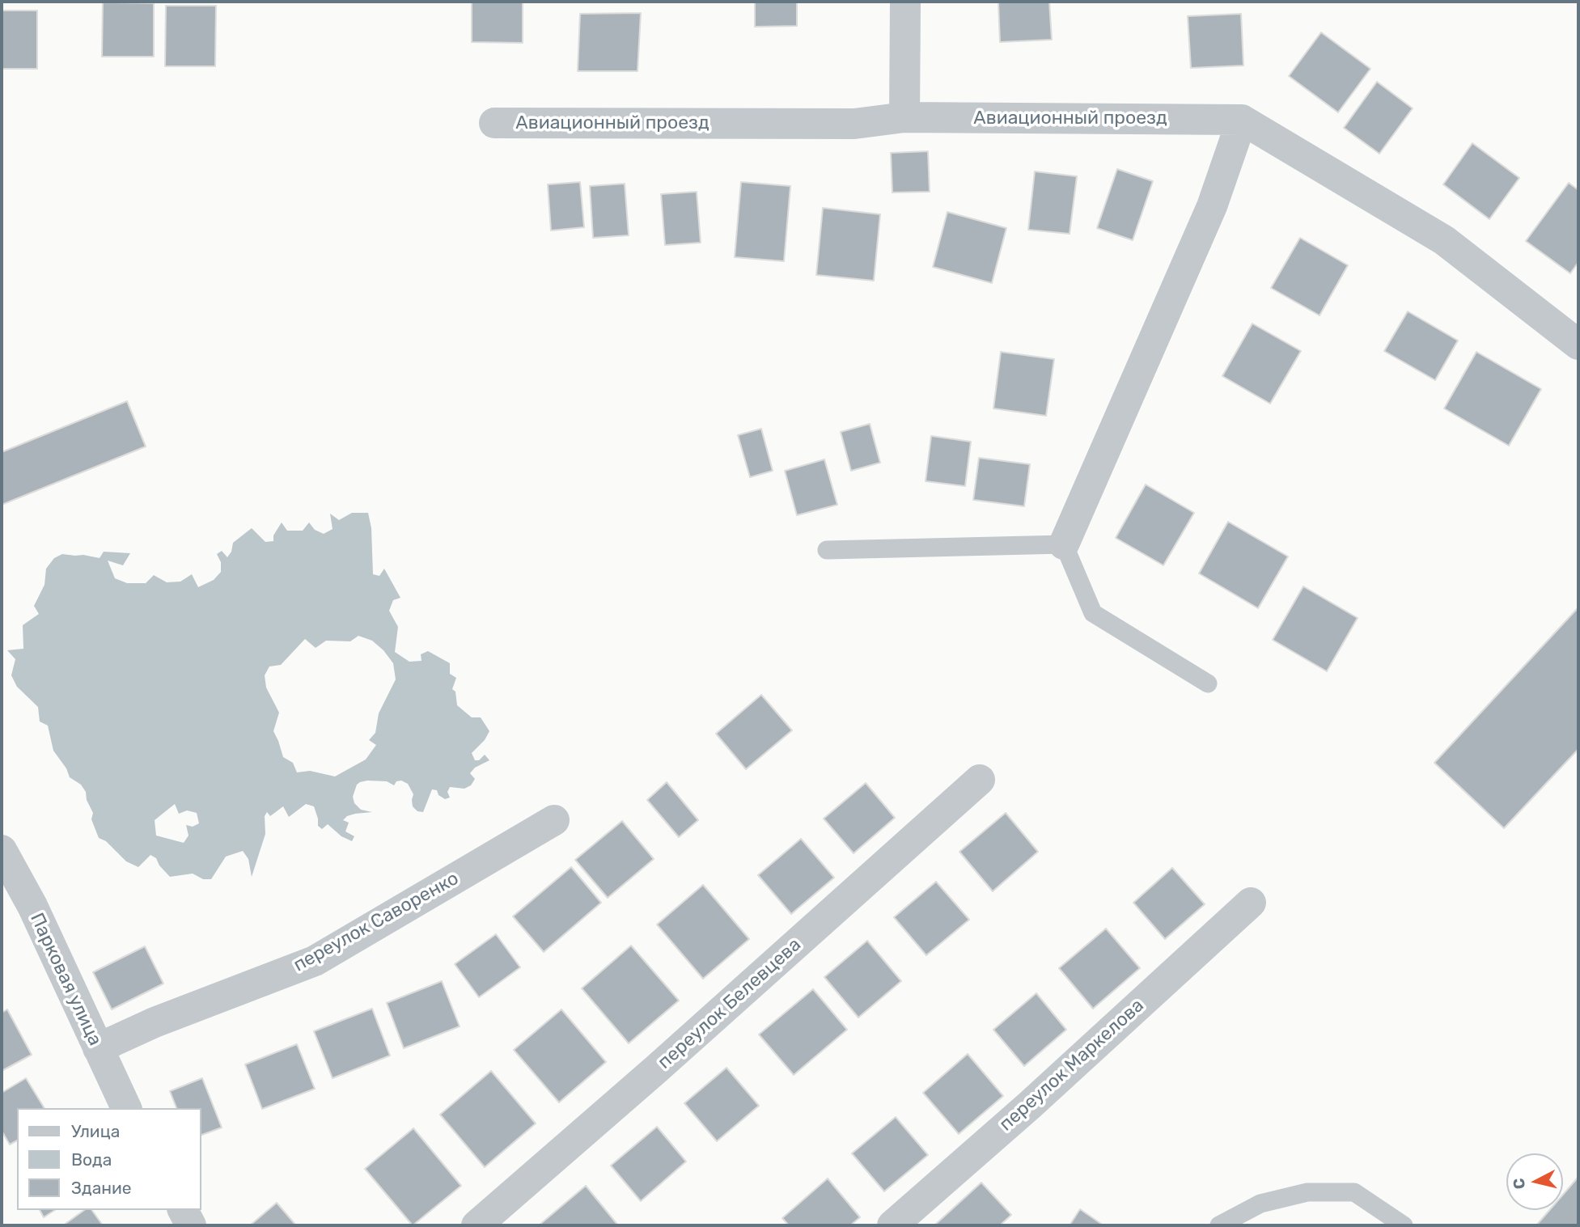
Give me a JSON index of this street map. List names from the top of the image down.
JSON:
{
  "streets": {
    "street": [
      "Авиационный проезд",
      "переулок Саворенко",
      "Парковая улица",
      "переулок Белевцева",
      "переулок Маркелова"
    ]
  },
  "crossings": [
    ["переулок Саворенко", "Парковая улица"]
  ],
  "legend": ["Улица", "Вода", "Здание"],
  "north": "left"
}
